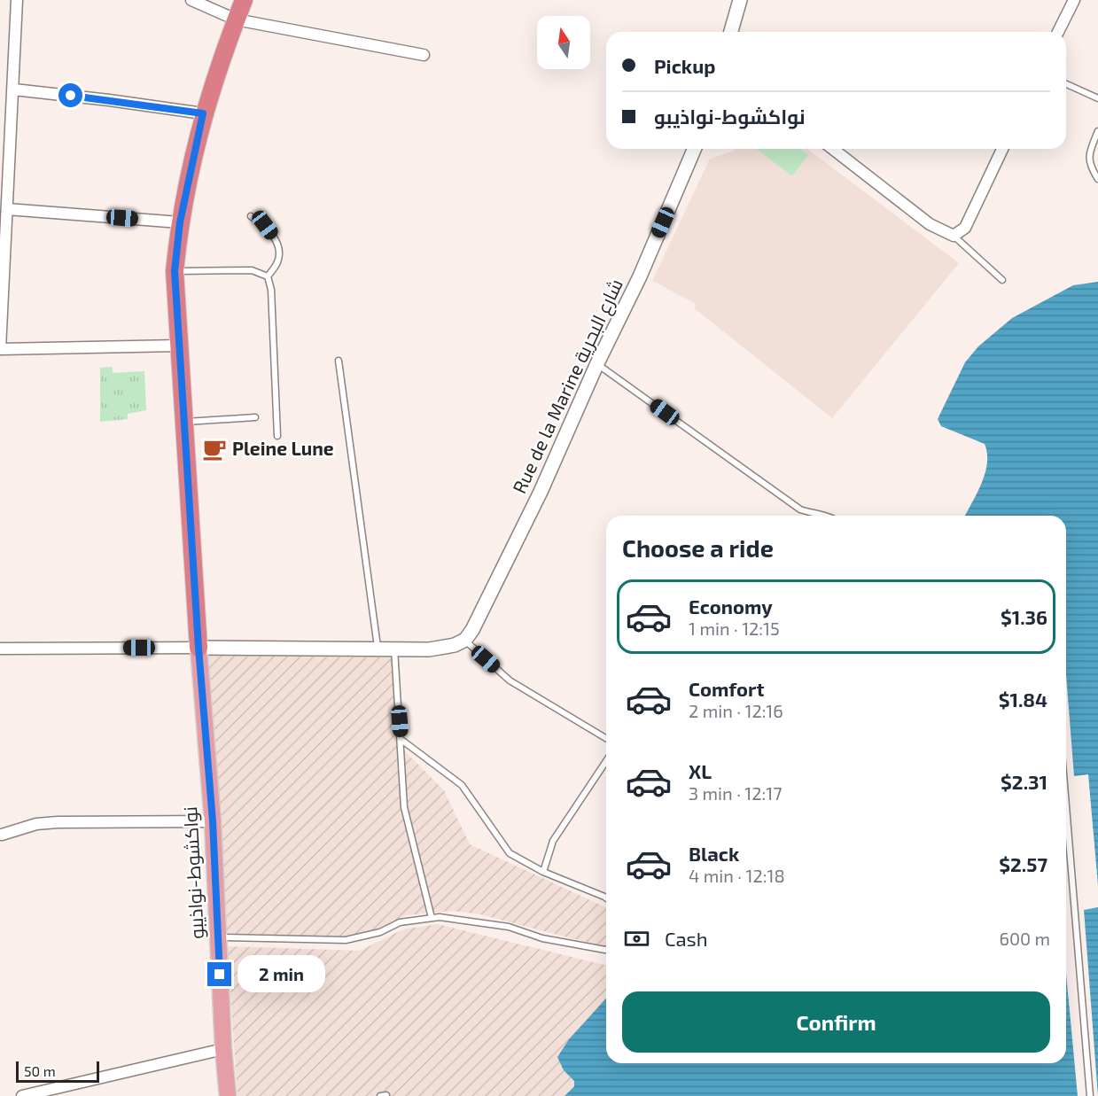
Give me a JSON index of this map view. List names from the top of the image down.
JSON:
{
  "streets": {
    "main road": ["نواكشوط-نواذيبو"],
    "street": ["Rue de la Marine شارع البحرية"]
  },
  "places": {
    "cafe": ["Pleine Lune"]
  },
  "scale_bar": "50 m",
  "north": "top",
  "page": {
    "banner": ["Pickup", "نواكشوط-نواذيبو"],
    "heading": "Choose a ride",
    "list": [
      {
        "name": "Economy",
        "note": "1 min · 12:15",
        "value": "$1.36"
      },
      {
        "name": "Comfort",
        "note": "2 min · 12:16",
        "value": "$1.84"
      },
      {
        "name": "XL",
        "note": "3 min · 12:17",
        "value": "$2.31"
      },
      {
        "name": "Black",
        "note": "4 min · 12:18",
        "value": "$2.57"
      }
    ],
    "pay": ["Cash", "600 m"],
    "bubble": "2 min",
    "buttons": "Confirm",
    "scale": "50 m"
  }
}
